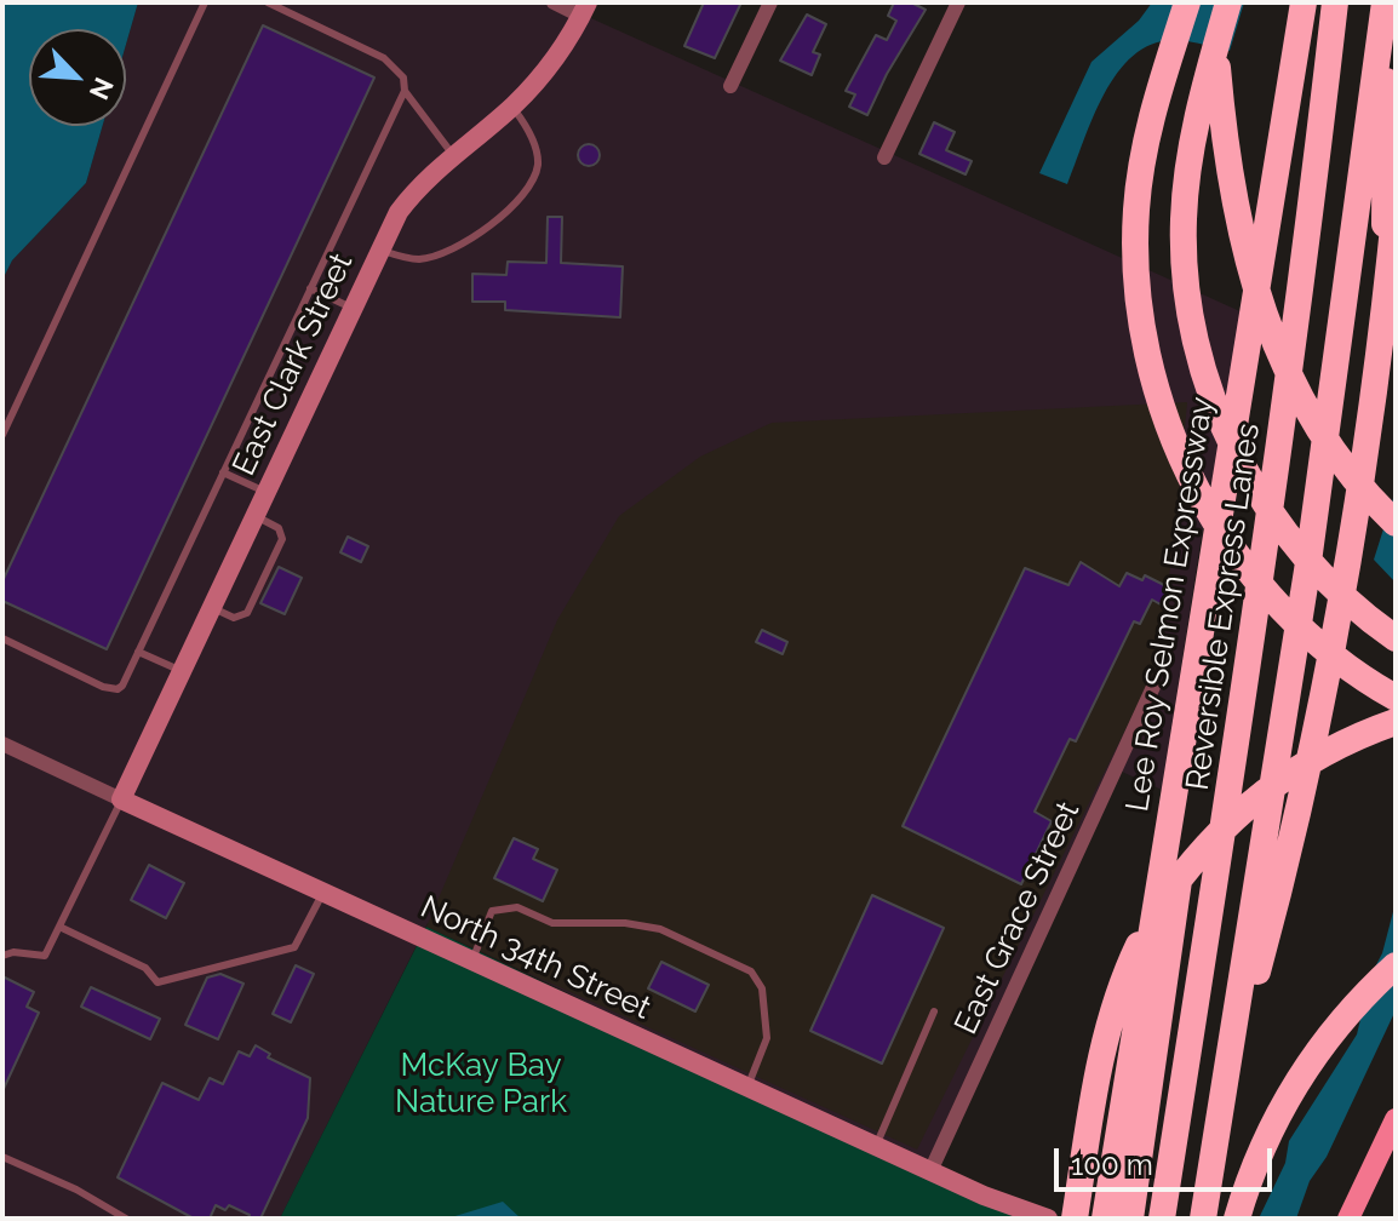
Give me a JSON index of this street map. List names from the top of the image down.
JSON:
{
  "streets": {
    "highway": ["Lee Roy Selmon Expressway", "Reversible Express Lanes"],
    "street": ["East Clark Street", "East Grace Street", "North 34th Street"]
  },
  "crossings": [
    ["East Clark Street", "North 34th Street"],
    ["East Grace Street", "North 34th Street"]
  ],
  "parks": ["McKay Bay Nature Park"],
  "scale_bar": "100 m",
  "north": "bottom right"
}
